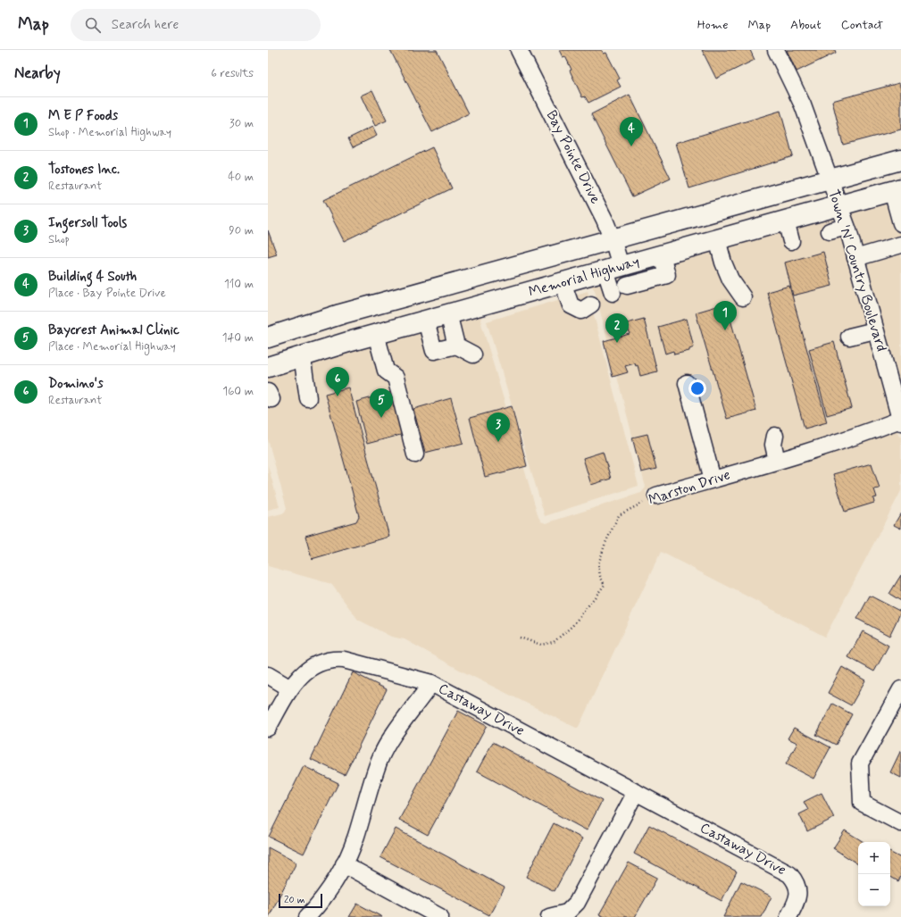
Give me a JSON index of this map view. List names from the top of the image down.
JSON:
{
  "streets": {
    "main road": ["Memorial Highway"],
    "street": [
      "Bay Pointe Drive",
      "Town 'N' Country Boulevard",
      "Marston Drive",
      "Castaway Drive"
    ]
  },
  "crossings": [
    ["Bay Pointe Drive", "Memorial Highway"],
    ["Town 'N' Country Boulevard", "Memorial Highway"],
    ["Town 'N' Country Boulevard", "Marston Drive"]
  ],
  "scale_bar": "20 m",
  "page": {
    "header": "Map",
    "search": "Search here",
    "nav": [
      "Home",
      "Map",
      "About",
      "Contact"
    ],
    "heading": ["Nearby", "6 results"],
    "list": [
      {
        "mark": "1",
        "name": "M E P Foods",
        "note": "Shop · Memorial Highway",
        "value": "30 m"
      },
      {
        "mark": "2",
        "name": "Tostones Inc.",
        "note": "Restaurant",
        "value": "40 m"
      },
      {
        "mark": "3",
        "name": "Ingersoll Tools",
        "note": "Shop",
        "value": "90 m"
      },
      {
        "mark": "4",
        "name": "Building 4 South",
        "note": "Place · Bay Pointe Drive",
        "value": "110 m"
      },
      {
        "mark": "5",
        "name": "Baycrest Animal Clinic",
        "note": "Place · Memorial Highway",
        "value": "140 m"
      },
      {
        "mark": "6",
        "name": "Domino's",
        "note": "Restaurant",
        "value": "160 m"
      }
    ],
    "pins": [
      "4",
      "1",
      "2",
      "6",
      "5",
      "3"
    ],
    "map_buttons": ["+", "−"],
    "scale": "20 m"
  }
}
